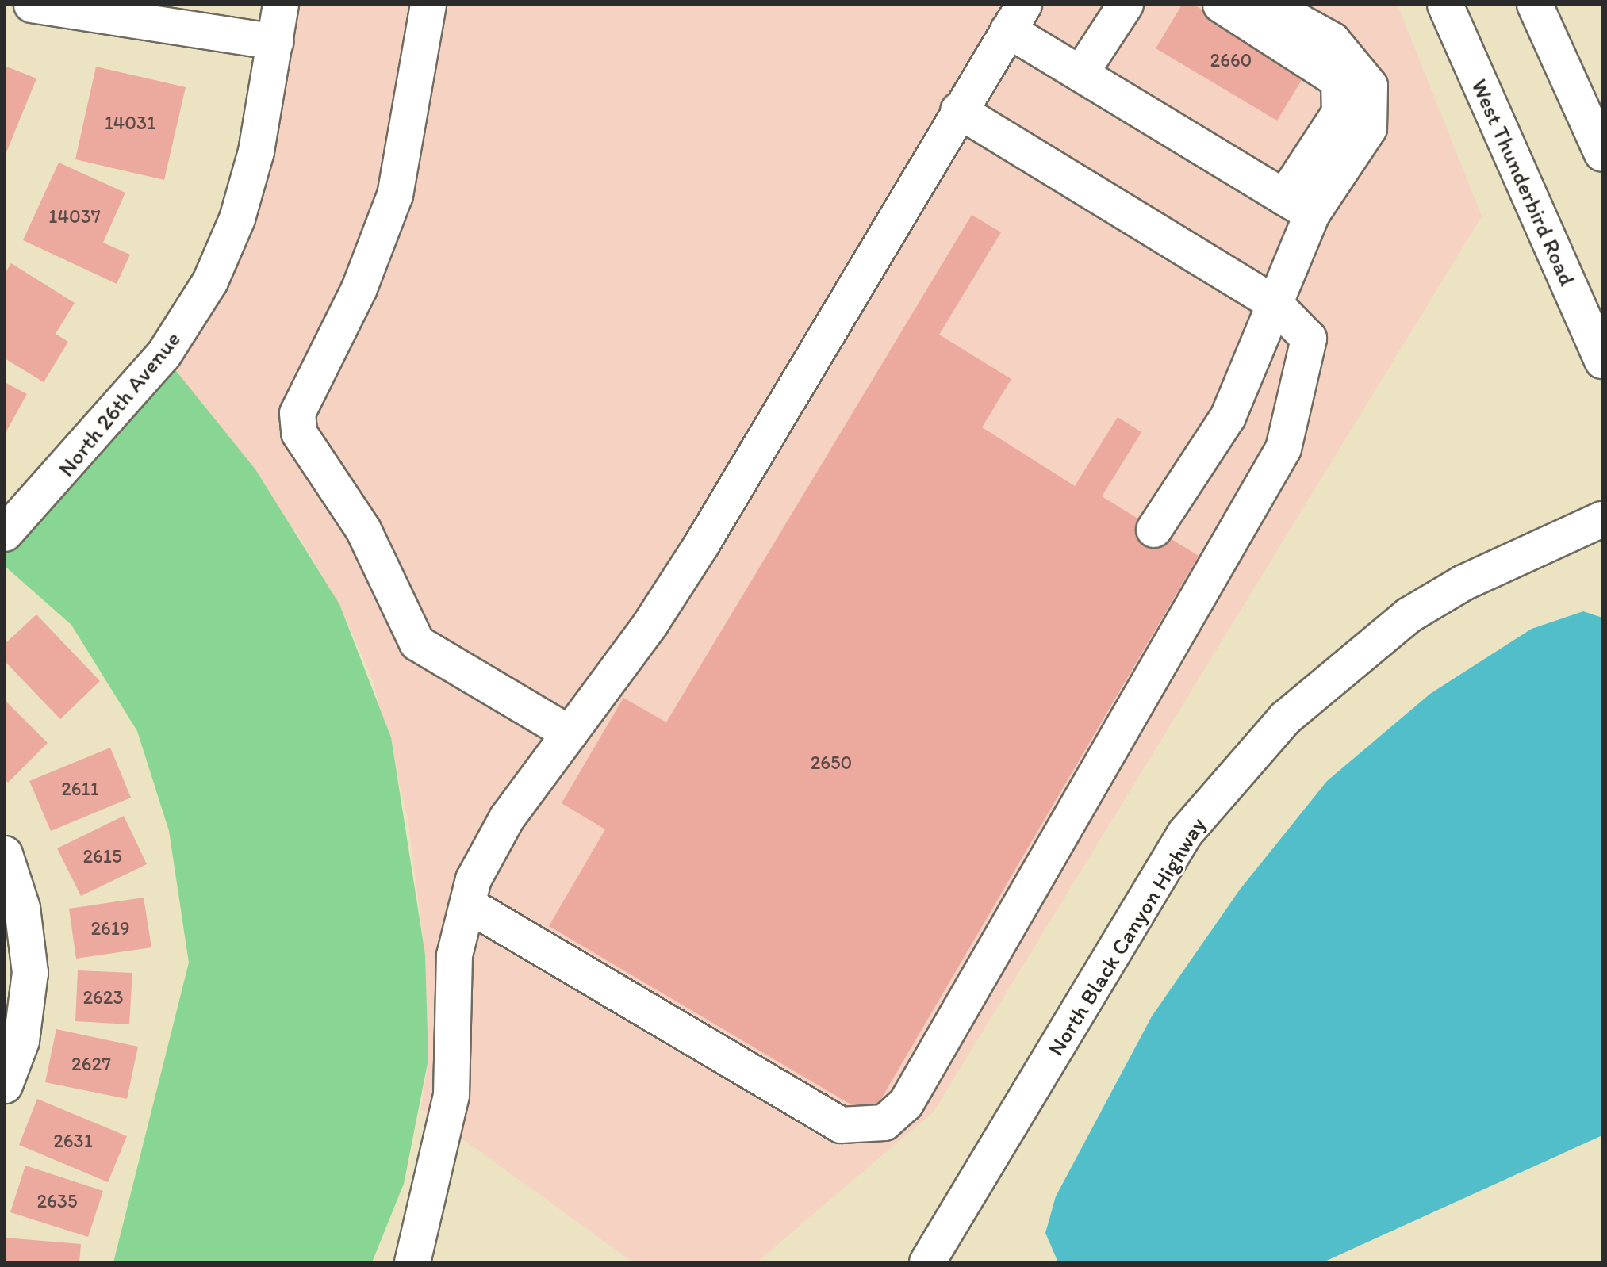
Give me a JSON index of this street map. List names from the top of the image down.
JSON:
{
  "streets": {
    "main road": ["West Thunderbird Road", "North 26th Avenue", "North Black Canyon Highway"]
  },
  "house_numbers": [
    "2660",
    "14031",
    "14037",
    "2650",
    "2611",
    "2615",
    "2619",
    "2623",
    "2627",
    "2631",
    "2635"
  ]
}
